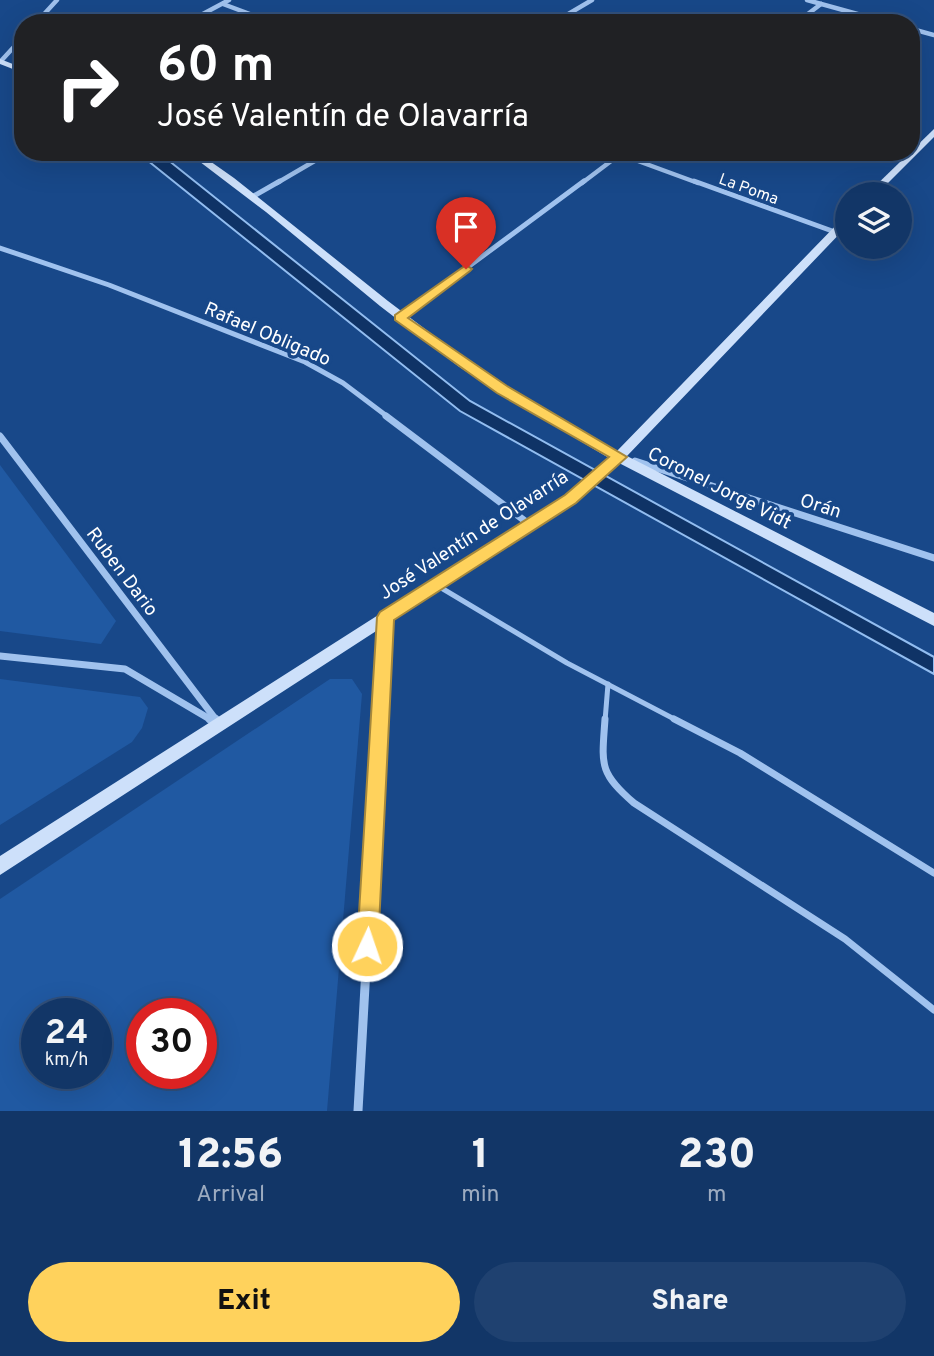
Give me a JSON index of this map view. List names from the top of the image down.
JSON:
{
  "streets": {
    "main road": ["Coronel Jorge Vidt", "José Valentín de Olavarría"],
    "street": [
      "La Poma",
      "Rafael Obligado",
      "Orán",
      "Ruben Dario"
    ]
  },
  "crossings": [
    ["La Poma", "José Valentín de Olavarría"],
    ["Rafael Obligado", "José Valentín de Olavarría"],
    ["Coronel Jorge Vidt", "Orán"],
    ["Coronel Jorge Vidt", "José Valentín de Olavarría"],
    ["Orán", "José Valentín de Olavarría"],
    ["José Valentín de Olavarría", "Ruben Dario"]
  ],
  "page": {
    "turn": ["60 m", "José Valentín de Olavarría"],
    "speed": "24 km/h",
    "limit": "30",
    "eta": [
      "12:56",
      "Arrival",
      "1",
      "min",
      "230",
      "m"
    ],
    "buttons": ["Exit", "Share"]
  }
}
